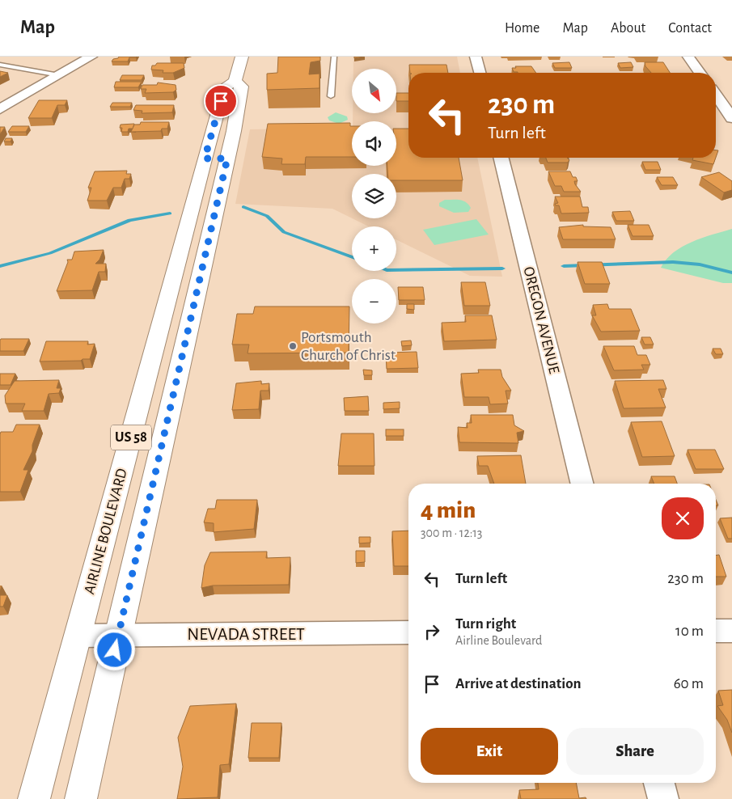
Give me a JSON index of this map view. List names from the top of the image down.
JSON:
{
  "streets": {
    "main road": ["US 58", "AIRLINE BOULEVARD"],
    "street": ["OREGON AVENUE", "NEVADA STREET"]
  },
  "crossings": [
    ["US 58", "AIRLINE BOULEVARD"],
    ["US 58", "NEVADA STREET"],
    ["AIRLINE BOULEVARD", "NEVADA STREET"]
  ],
  "places": ["Portsmouth Church of Christ"],
  "north": "bottom right",
  "page": {
    "header": "Map",
    "nav": [
      "Home",
      "Map",
      "About",
      "Contact"
    ],
    "map_buttons": ["+", "−"],
    "turn": ["230 m", "Turn left"],
    "heading": ["4 min", "300 m · 12:13"],
    "list": [
      {
        "name": "Turn left",
        "value": "230 m"
      },
      {
        "name": "Turn right",
        "note": "Airline Boulevard",
        "value": "10 m"
      },
      {
        "name": "Arrive at destination",
        "value": "60 m"
      }
    ],
    "buttons": ["Exit", "Share"]
  }
}
